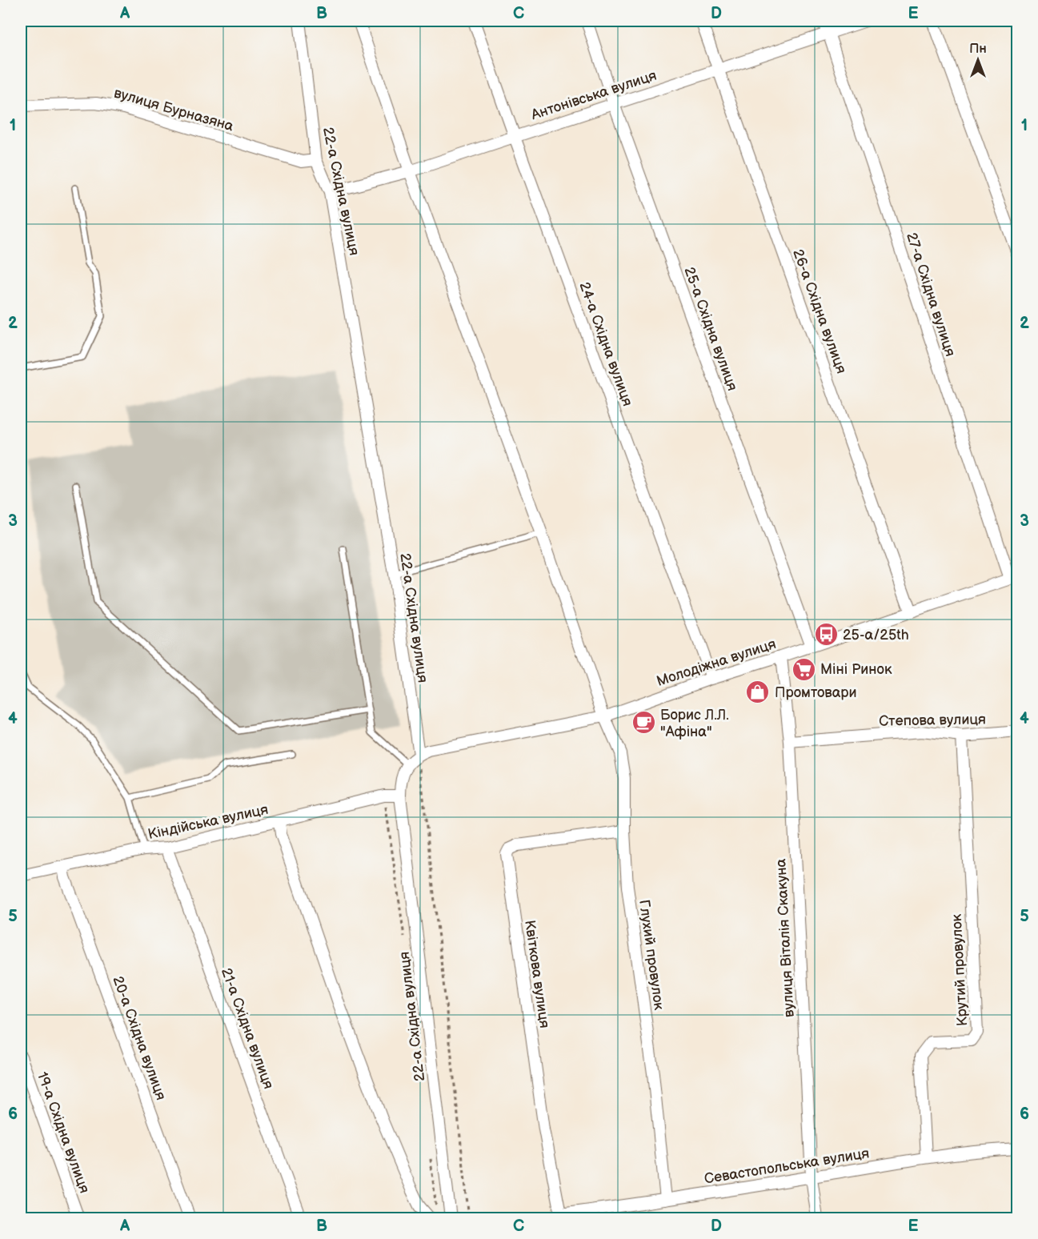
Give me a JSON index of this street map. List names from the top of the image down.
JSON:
{
  "streets": {
    "street": [
      "Антонівська вулиця",
      "вулиця Бурназяна",
      "22-а Східна вулиця",
      "27-а Східна вулиця",
      "26-а Східна вулиця",
      "25-а Східна вулиця",
      "24-а Східна вулиця",
      "Молодіжна вулиця",
      "Степова вулиця",
      "Кіндійська вулиця",
      "вулиця Віталія Скакуна",
      "Глухий провулок",
      "Крутий провулок",
      "Квіткова вулиця",
      "21-а Східна вулиця",
      "20-а Східна вулиця",
      "19-а Східна вулиця",
      "Севастопольська вулиця"
    ]
  },
  "crossings": [
    ["Антонівська вулиця", "22-а Східна вулиця"],
    ["Антонівська вулиця", "27-а Східна вулиця"],
    ["Антонівська вулиця", "26-а Східна вулиця"],
    ["Антонівська вулиця", "25-а Східна вулиця"],
    ["Антонівська вулиця", "24-а Східна вулиця"],
    ["Антонівська вулиця", "Глухий провулок"],
    ["вулиця Бурназяна", "22-а Східна вулиця"],
    ["22-а Східна вулиця", "Молодіжна вулиця"],
    ["22-а Східна вулиця", "Кіндійська вулиця"],
    ["27-а Східна вулиця", "Молодіжна вулиця"],
    ["26-а Східна вулиця", "Молодіжна вулиця"],
    ["25-а Східна вулиця", "Молодіжна вулиця"],
    ["24-а Східна вулиця", "Молодіжна вулиця"],
    ["Молодіжна вулиця", "вулиця Віталія Скакуна"],
    ["Молодіжна вулиця", "Глухий провулок"],
    ["Степова вулиця", "вулиця Віталія Скакуна"],
    ["Степова вулиця", "Крутий провулок"],
    ["Кіндійська вулиця", "21-а Східна вулиця"],
    ["Кіндійська вулиця", "20-а Східна вулиця"],
    ["вулиця Віталія Скакуна", "Севастопольська вулиця"],
    ["Глухий провулок", "Квіткова вулиця"],
    ["Глухий провулок", "Севастопольська вулиця"],
    ["Крутий провулок", "Севастопольська вулиця"],
    ["Квіткова вулиця", "Севастопольська вулиця"]
  ],
  "places": {
    "bus stop": ["25-а/25th"],
    "supermarket": ["Міні Ринок"],
    "shop": ["Промтовари"],
    "cafe": ["Борис Л.Л. \"Афіна\""]
  },
  "north": "top",
  "grid": {
    "columns": [
      "A",
      "B",
      "C",
      "D",
      "E"
    ],
    "rows": [
      "1",
      "2",
      "3",
      "4",
      "5",
      "6"
    ]
  }
}
